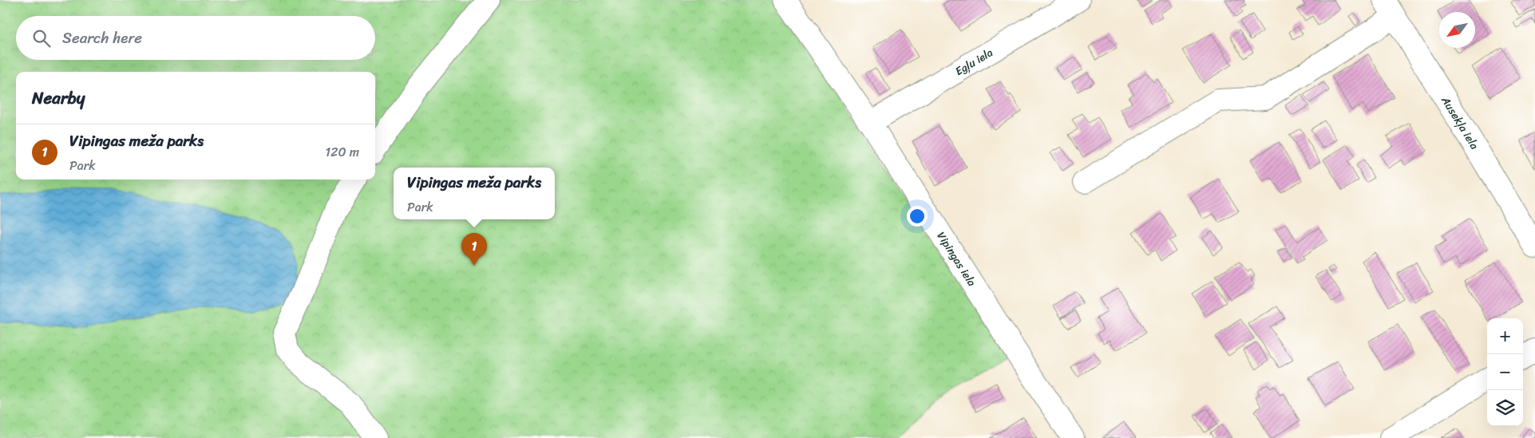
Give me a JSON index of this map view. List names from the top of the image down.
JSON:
{
  "streets": {
    "street": ["Egļu iela", "Ausekļa iela", "Vipingas iela"]
  },
  "crossings": [
    ["Egļu iela", "Vipingas iela"]
  ],
  "north": "bottom left",
  "page": {
    "search": "Search here",
    "heading": "Nearby",
    "list": [
      {
        "mark": "1",
        "name": "Vipingas meža parks",
        "note": "Park",
        "value": "120 m"
      }
    ],
    "popup": ["Vipingas meža parks", "Park"],
    "pins": "1",
    "map_buttons": ["+", "−"]
  }
}
